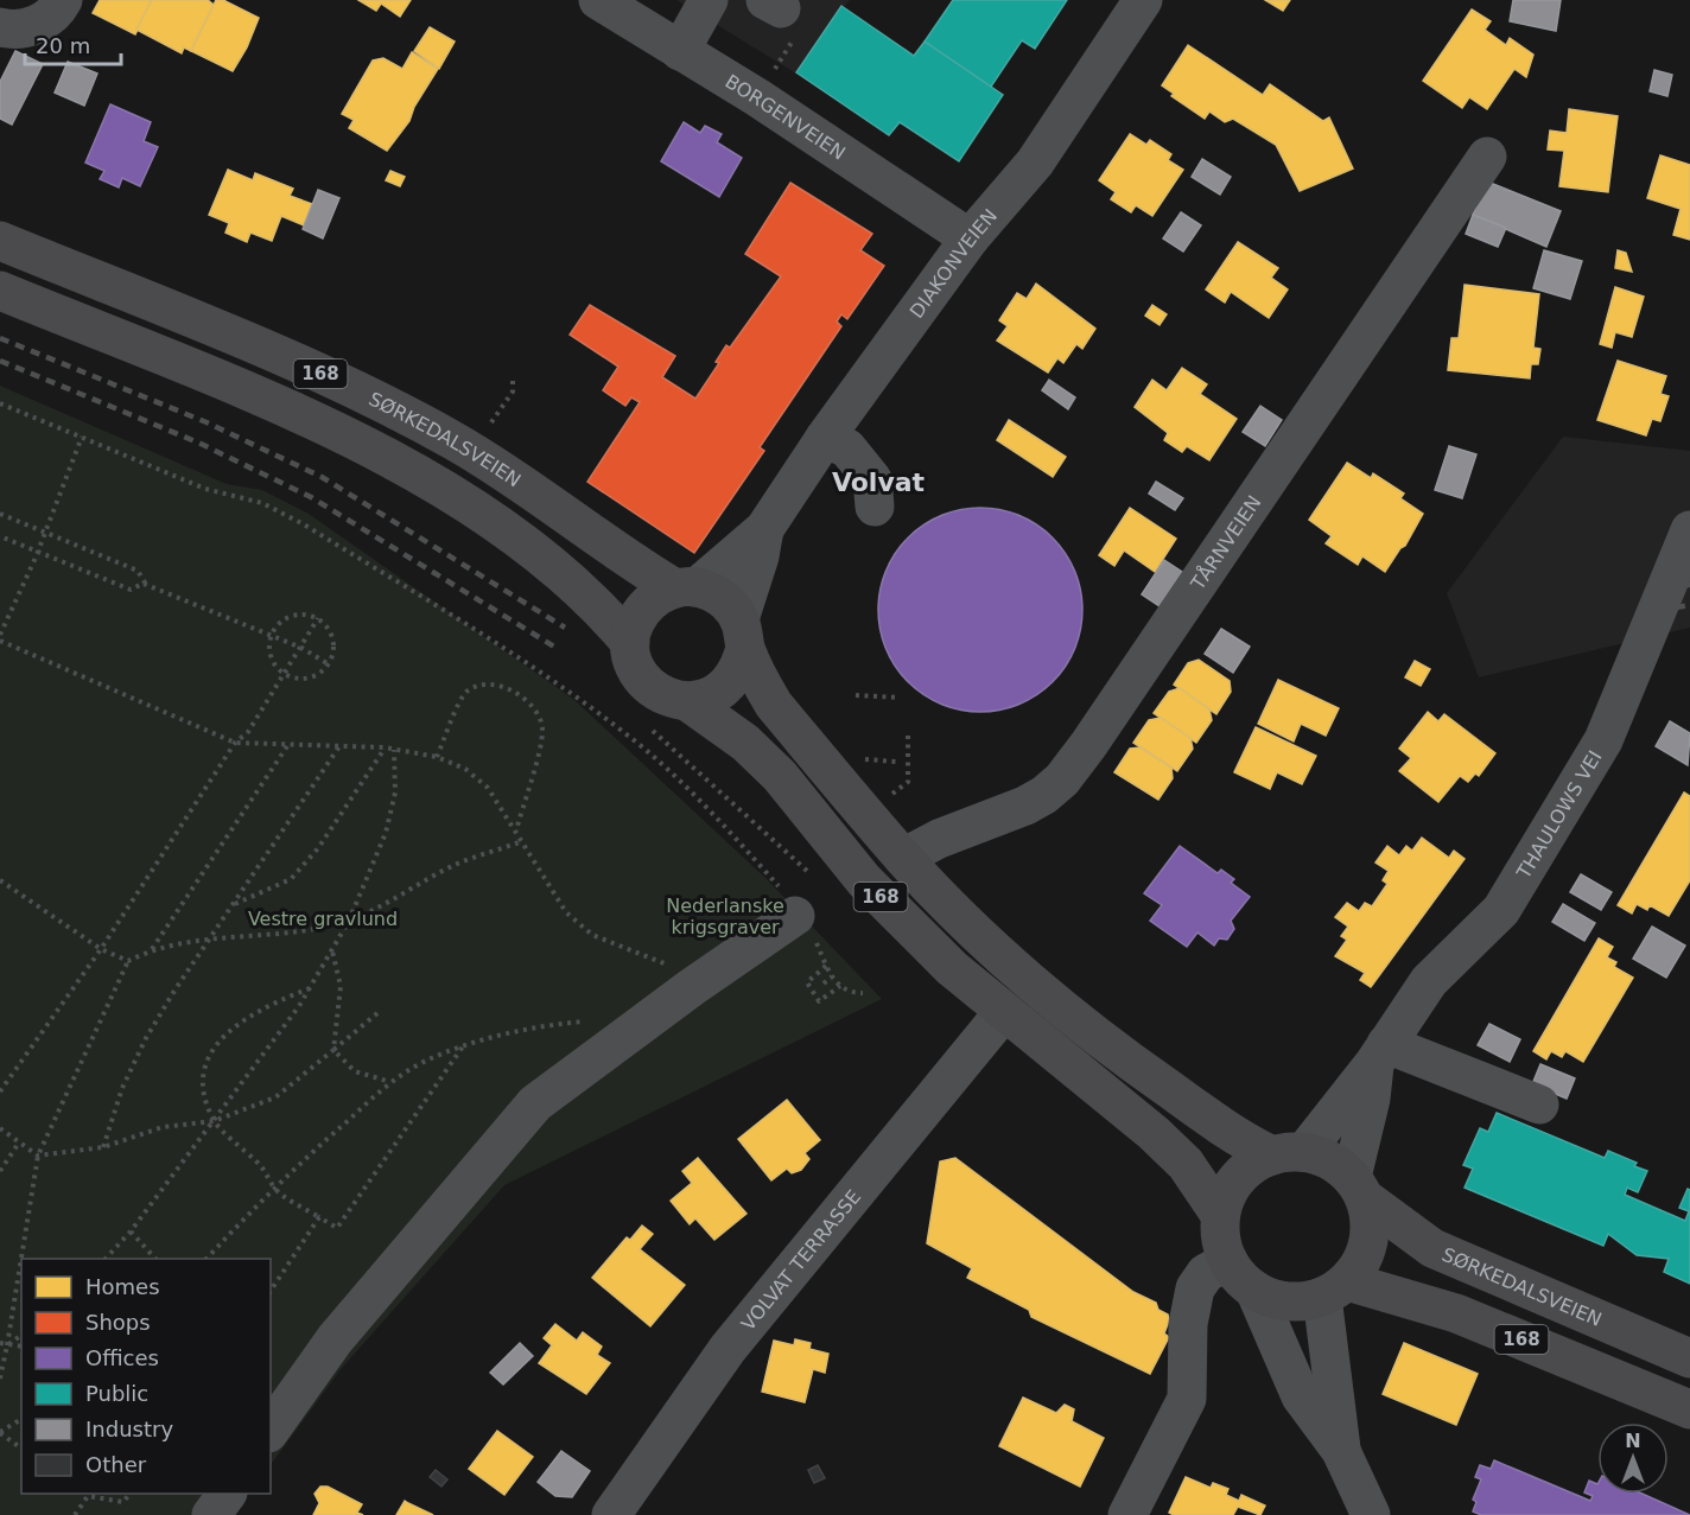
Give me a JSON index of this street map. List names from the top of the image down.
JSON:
{
  "streets": {
    "main road": ["168", "SØRKEDALSVEIEN"],
    "street": [
      "BORGENVEIEN",
      "DIAKONVEIEN",
      "TÅRNVEIEN",
      "THAULOWS VEI",
      "VOLVAT TERRASSE"
    ]
  },
  "crossings": [
    ["BORGENVEIEN", "DIAKONVEIEN"],
    ["DIAKONVEIEN", "168"],
    ["DIAKONVEIEN", "SØRKEDALSVEIEN"],
    ["168", "SØRKEDALSVEIEN"],
    ["168", "TÅRNVEIEN"],
    ["168", "THAULOWS VEI"],
    ["168", "VOLVAT TERRASSE"],
    ["SØRKEDALSVEIEN", "THAULOWS VEI"]
  ],
  "districts": ["Volvat"],
  "parks": ["Nederlanske krigsgraver", "Vestre gravlund"],
  "legend": [
    "Homes",
    "Shops",
    "Offices",
    "Public",
    "Industry",
    "Other"
  ],
  "scale_bar": "20 m",
  "north": "top"
}
